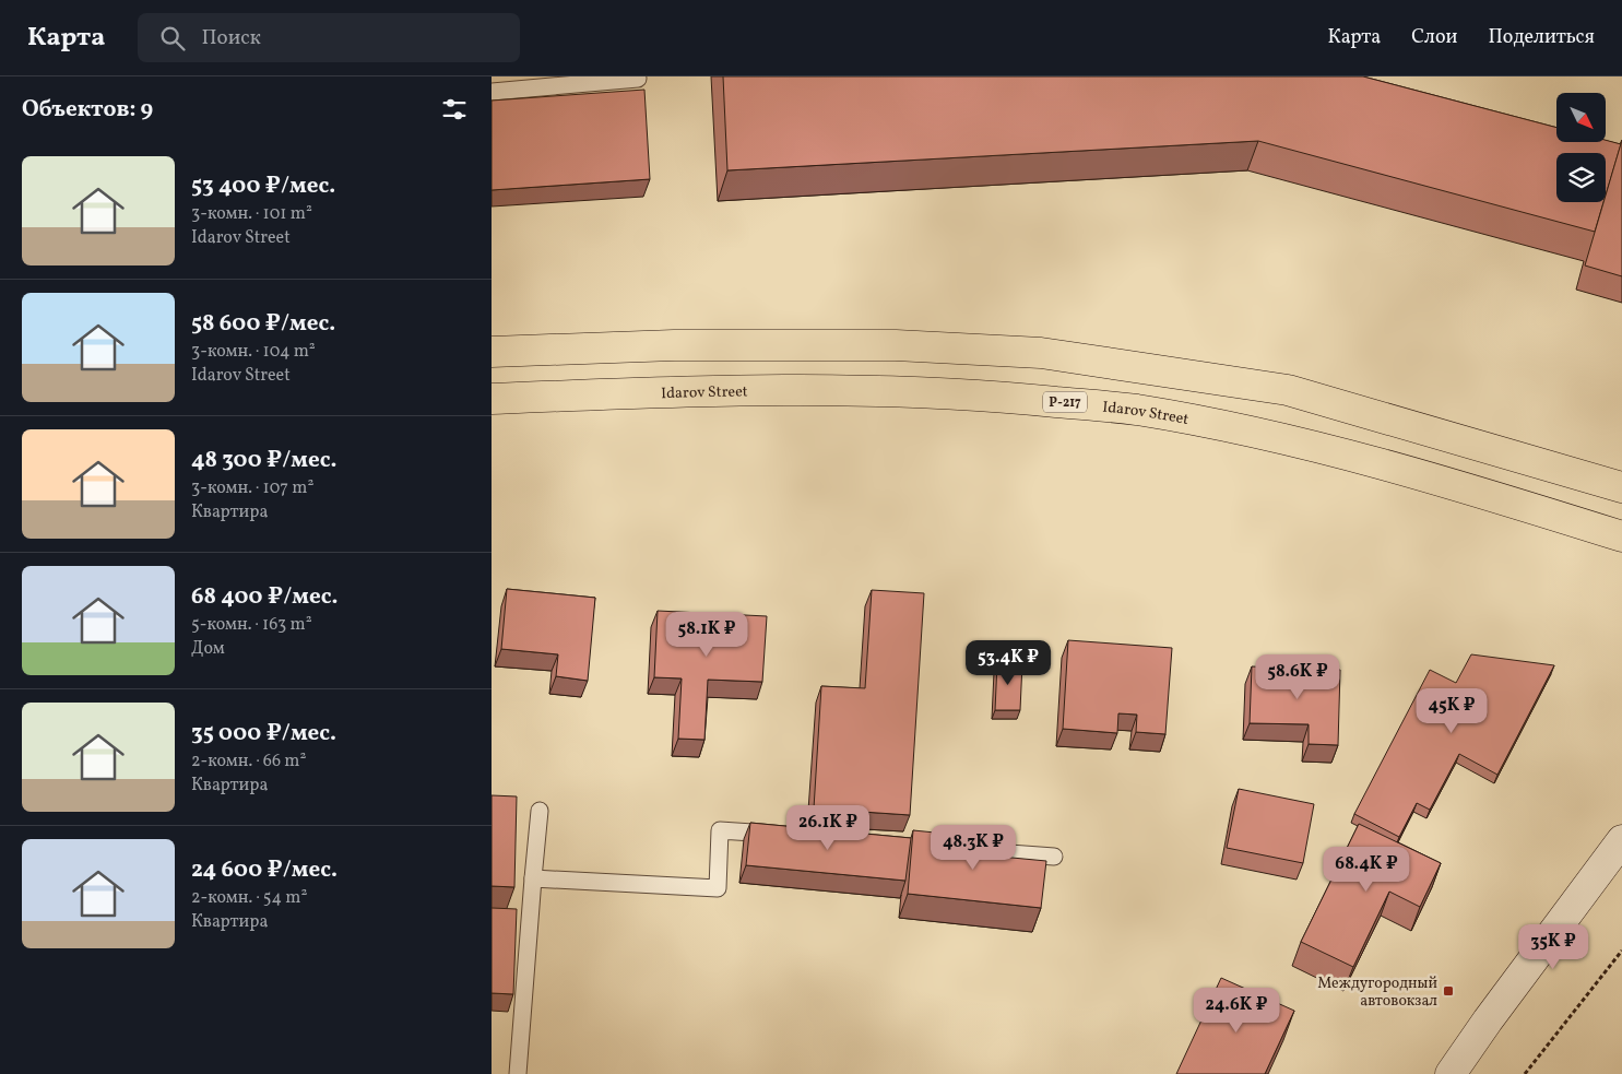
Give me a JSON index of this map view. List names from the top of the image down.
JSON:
{
  "streets": {
    "main road": ["Idarov Street", "Р-217"]
  },
  "places": {
    "transit": ["Междугородный автовокзал"]
  },
  "north": "bottom right",
  "page": {
    "header": "Карта",
    "search": "Поиск",
    "nav": ["Карта", "Слои", "Поделиться"],
    "heading": "Объектов: 9",
    "list": [
      {
        "name": "53 400 ₽/мес.",
        "note": "3-комн. · 101 m² · Idarov Street"
      },
      {
        "name": "58 600 ₽/мес.",
        "note": "3-комн. · 104 m² · Idarov Street"
      },
      {
        "name": "48 300 ₽/мес.",
        "note": "3-комн. · 107 m² · Квартира"
      },
      {
        "name": "68 400 ₽/мес.",
        "note": "5-комн. · 163 m² · Дом"
      },
      {
        "name": "35 000 ₽/мес.",
        "note": "2-комн. · 66 m² · Квартира"
      },
      {
        "name": "24 600 ₽/мес.",
        "note": "2-комн. · 54 m² · Квартира"
      }
    ],
    "price": [
      "58.1K ₽",
      "53.4K ₽",
      "58.6K ₽",
      "45K ₽",
      "26.1K ₽",
      "48.3K ₽",
      "68.4K ₽",
      "35K ₽",
      "24.6K ₽"
    ]
  }
}
